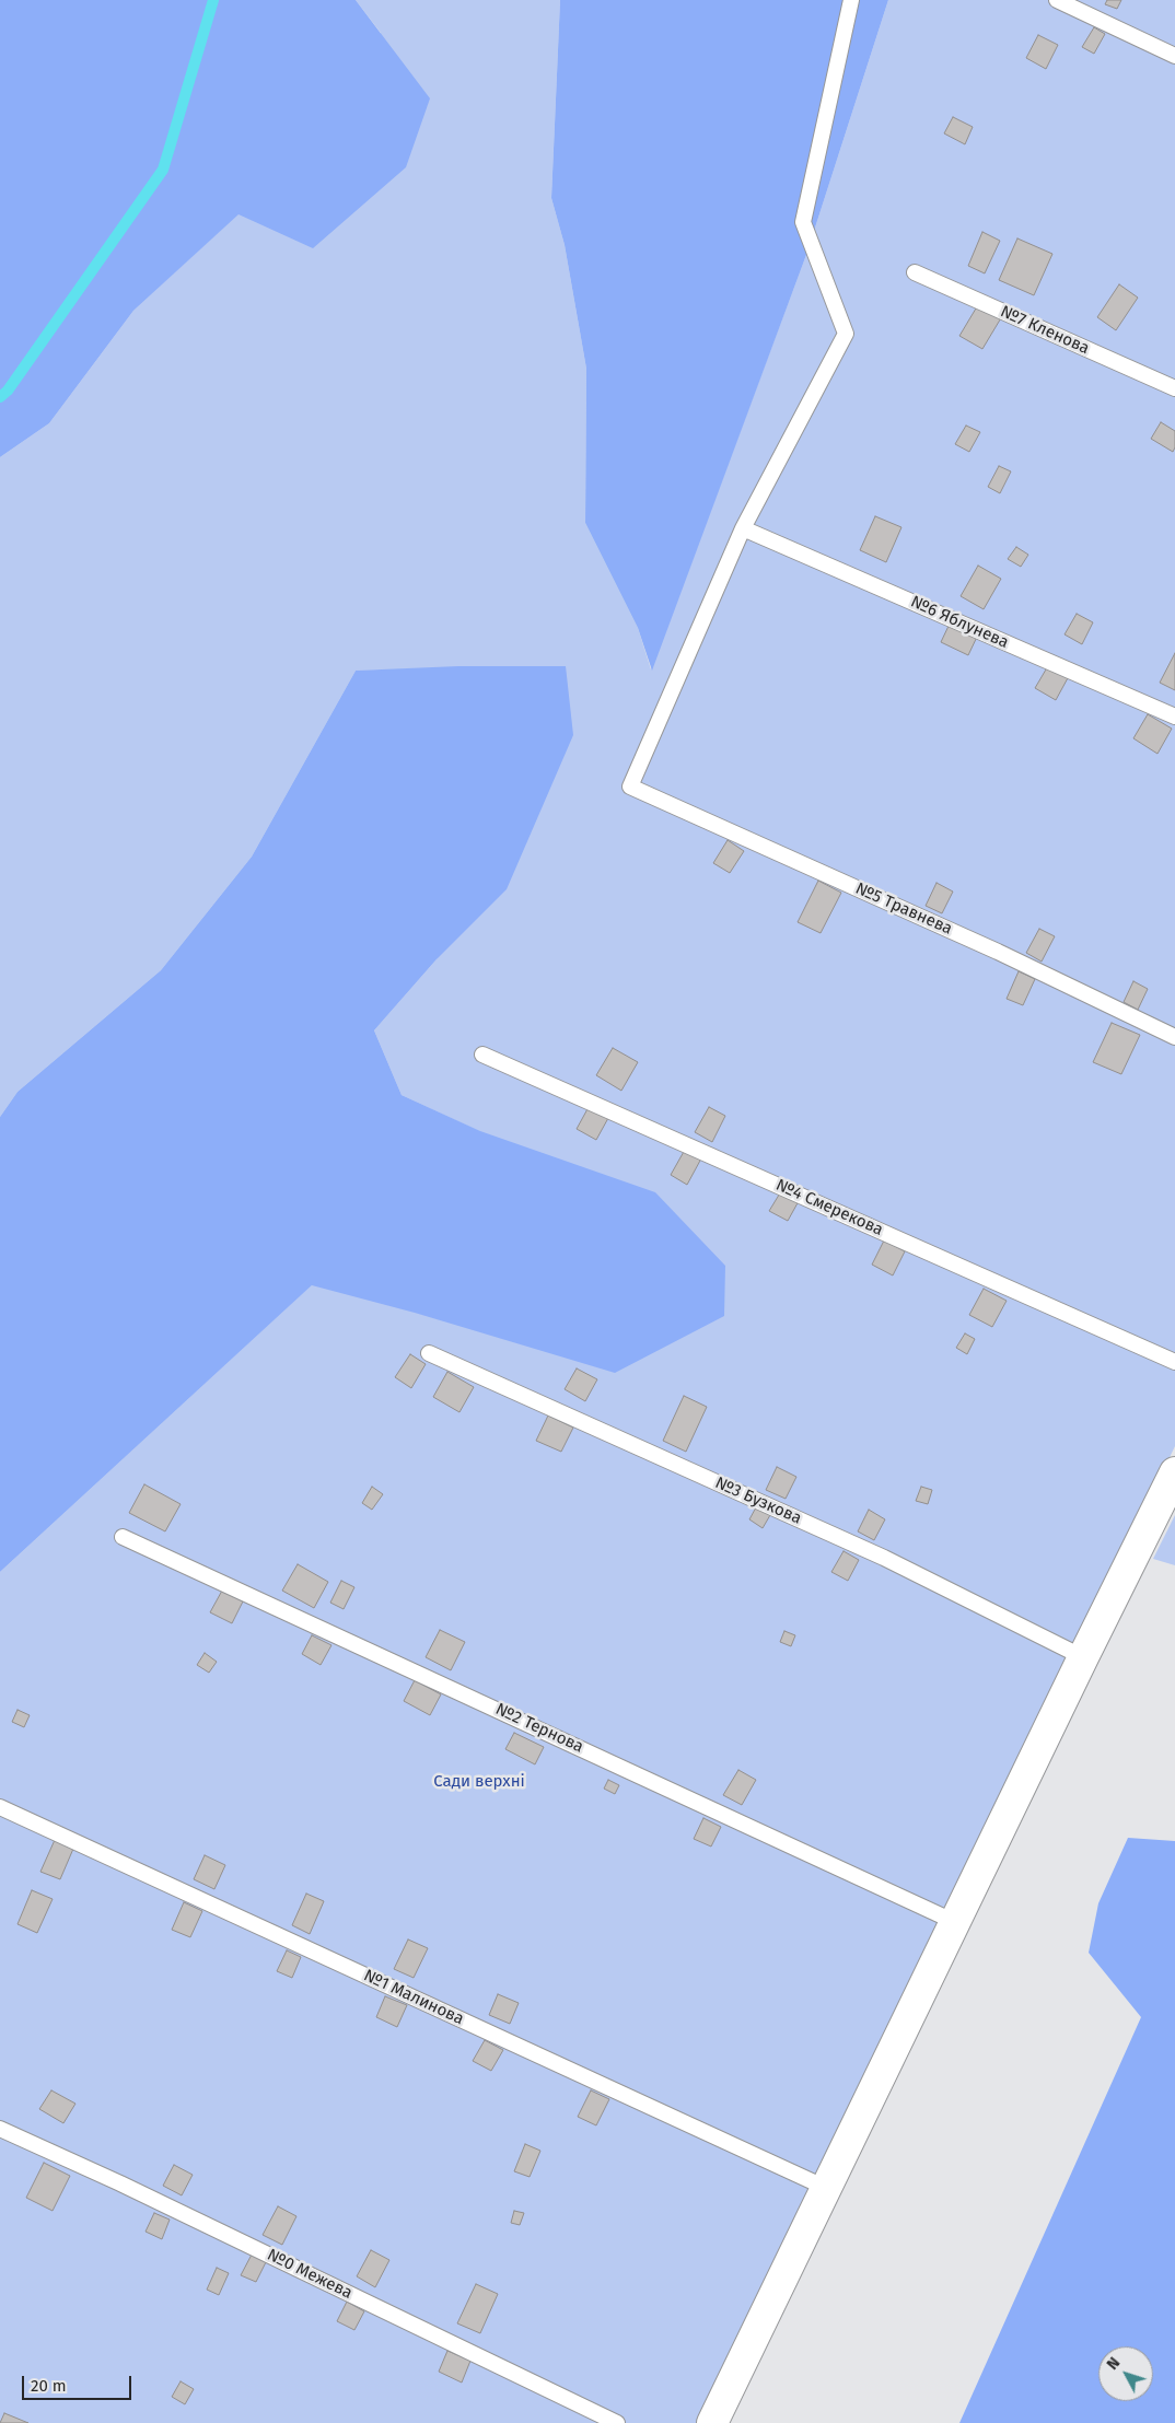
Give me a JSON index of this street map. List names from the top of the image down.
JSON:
{
  "streets": {
    "lane": [
      "№7 Кленова",
      "№6 Яблунева",
      "№5 Травнева",
      "№4 Смерекова",
      "№3 Бузкова",
      "№2 Тернова",
      "№1 Малинова",
      "№0 Межева"
    ]
  },
  "crossings": [
    ["№6 Яблунева", "№5 Травнева"]
  ],
  "parks": ["Сади верхні"],
  "scale_bar": "20 m",
  "north": "top left"
}
